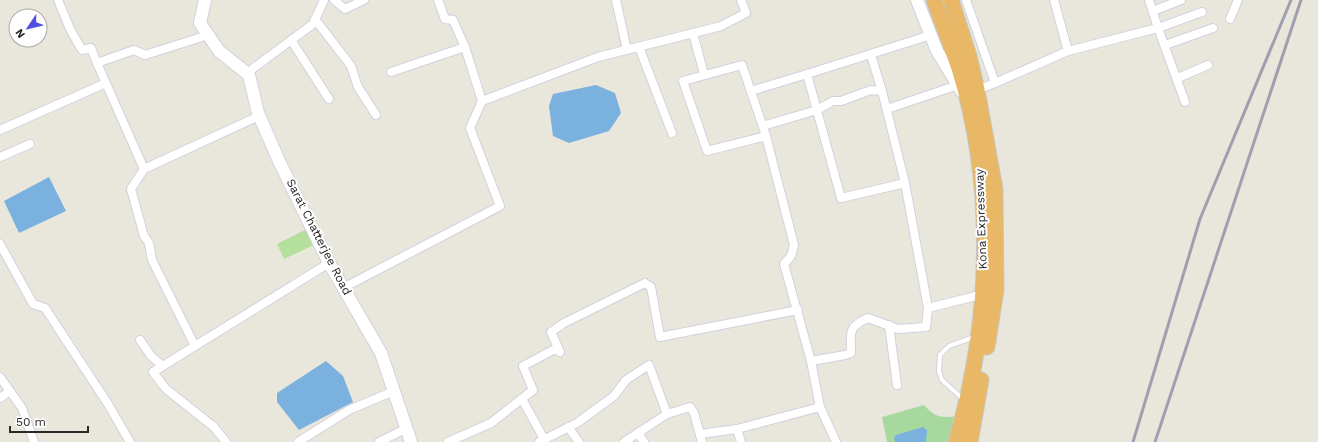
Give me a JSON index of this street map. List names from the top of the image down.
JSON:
{
  "streets": {
    "highway": ["Kona Expressway"],
    "street": ["Sarat Chatterjee Road"]
  },
  "scale_bar": "50 m",
  "north": "bottom left"
}
